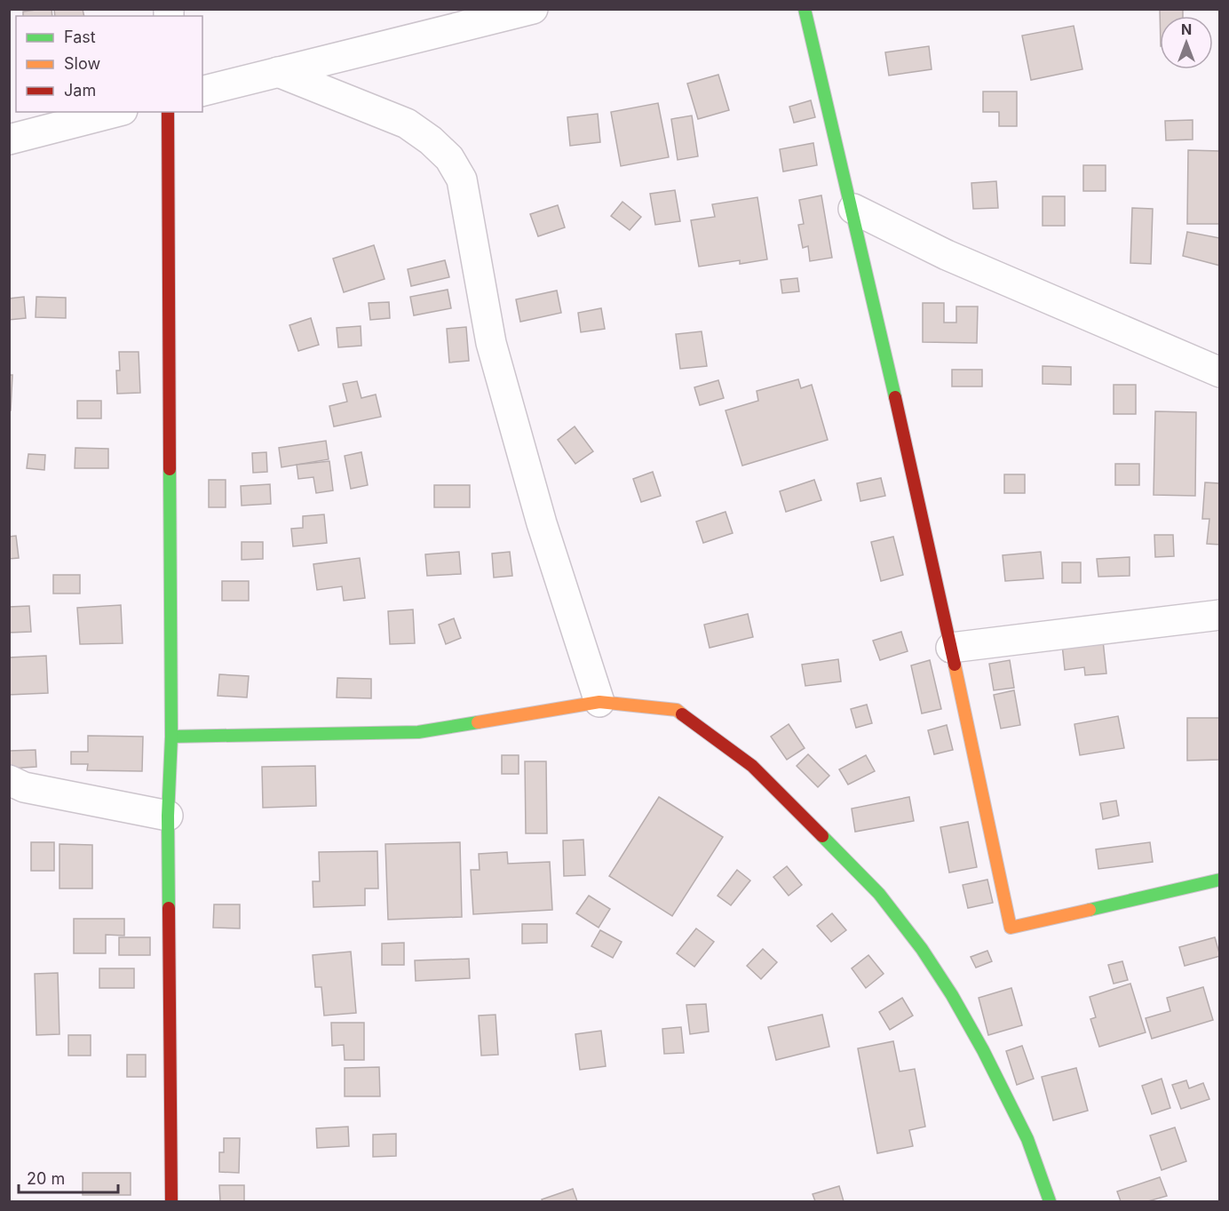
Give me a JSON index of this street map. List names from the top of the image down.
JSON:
{
  "legend": ["Fast", "Slow", "Jam"],
  "scale_bar": "20 m",
  "north": "top"
}
